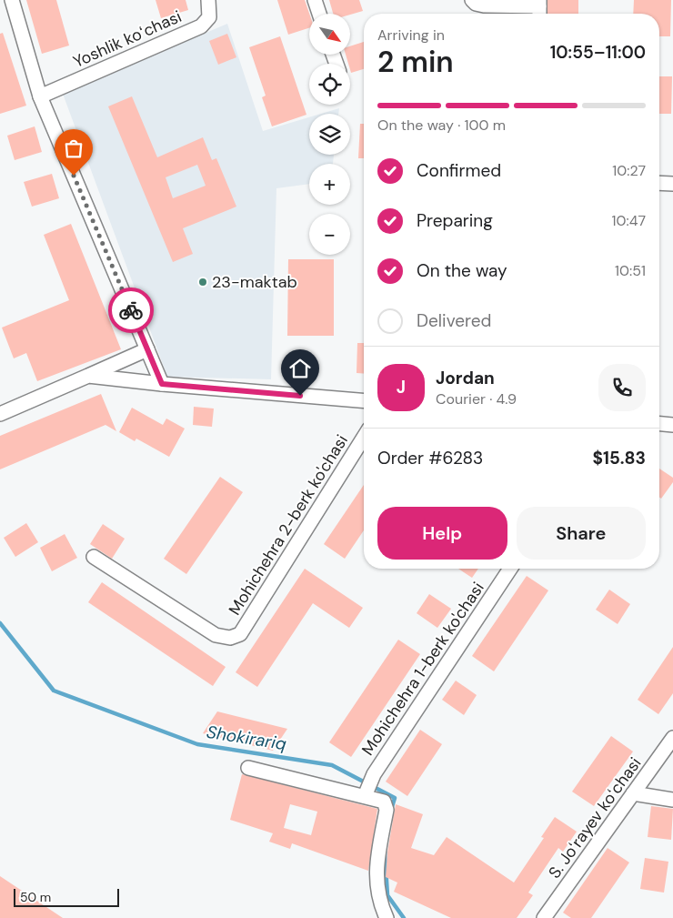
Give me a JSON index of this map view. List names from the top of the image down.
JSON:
{
  "streets": {
    "street": [
      "Yoshlik koʻchasi",
      "Mohichehra 2-berk ko'chasi",
      "Mohichehra 1-berk ko'chasi",
      "S. Joʻrayev koʻchasi"
    ]
  },
  "water": ["Shokirariq"],
  "places": ["23-maktab"],
  "scale_bar": "50 m",
  "north": "bottom right",
  "page": {
    "map_buttons": ["+", "−"],
    "heading": ["2 min", "Arriving in", "10:55–11:00"],
    "panel": [
      "Jordan",
      "Courier · 4.9",
      "Order #6283",
      "$15.83"
    ],
    "bar": "On the way · 100 m",
    "list": [
      ["Confirmed", "10:27"],
      ["Preparing", "10:47"],
      ["On the way", "10:51"],
      "Delivered"
    ],
    "round": "J",
    "buttons": ["Help", "Share"],
    "scale": "50 m"
  }
}
